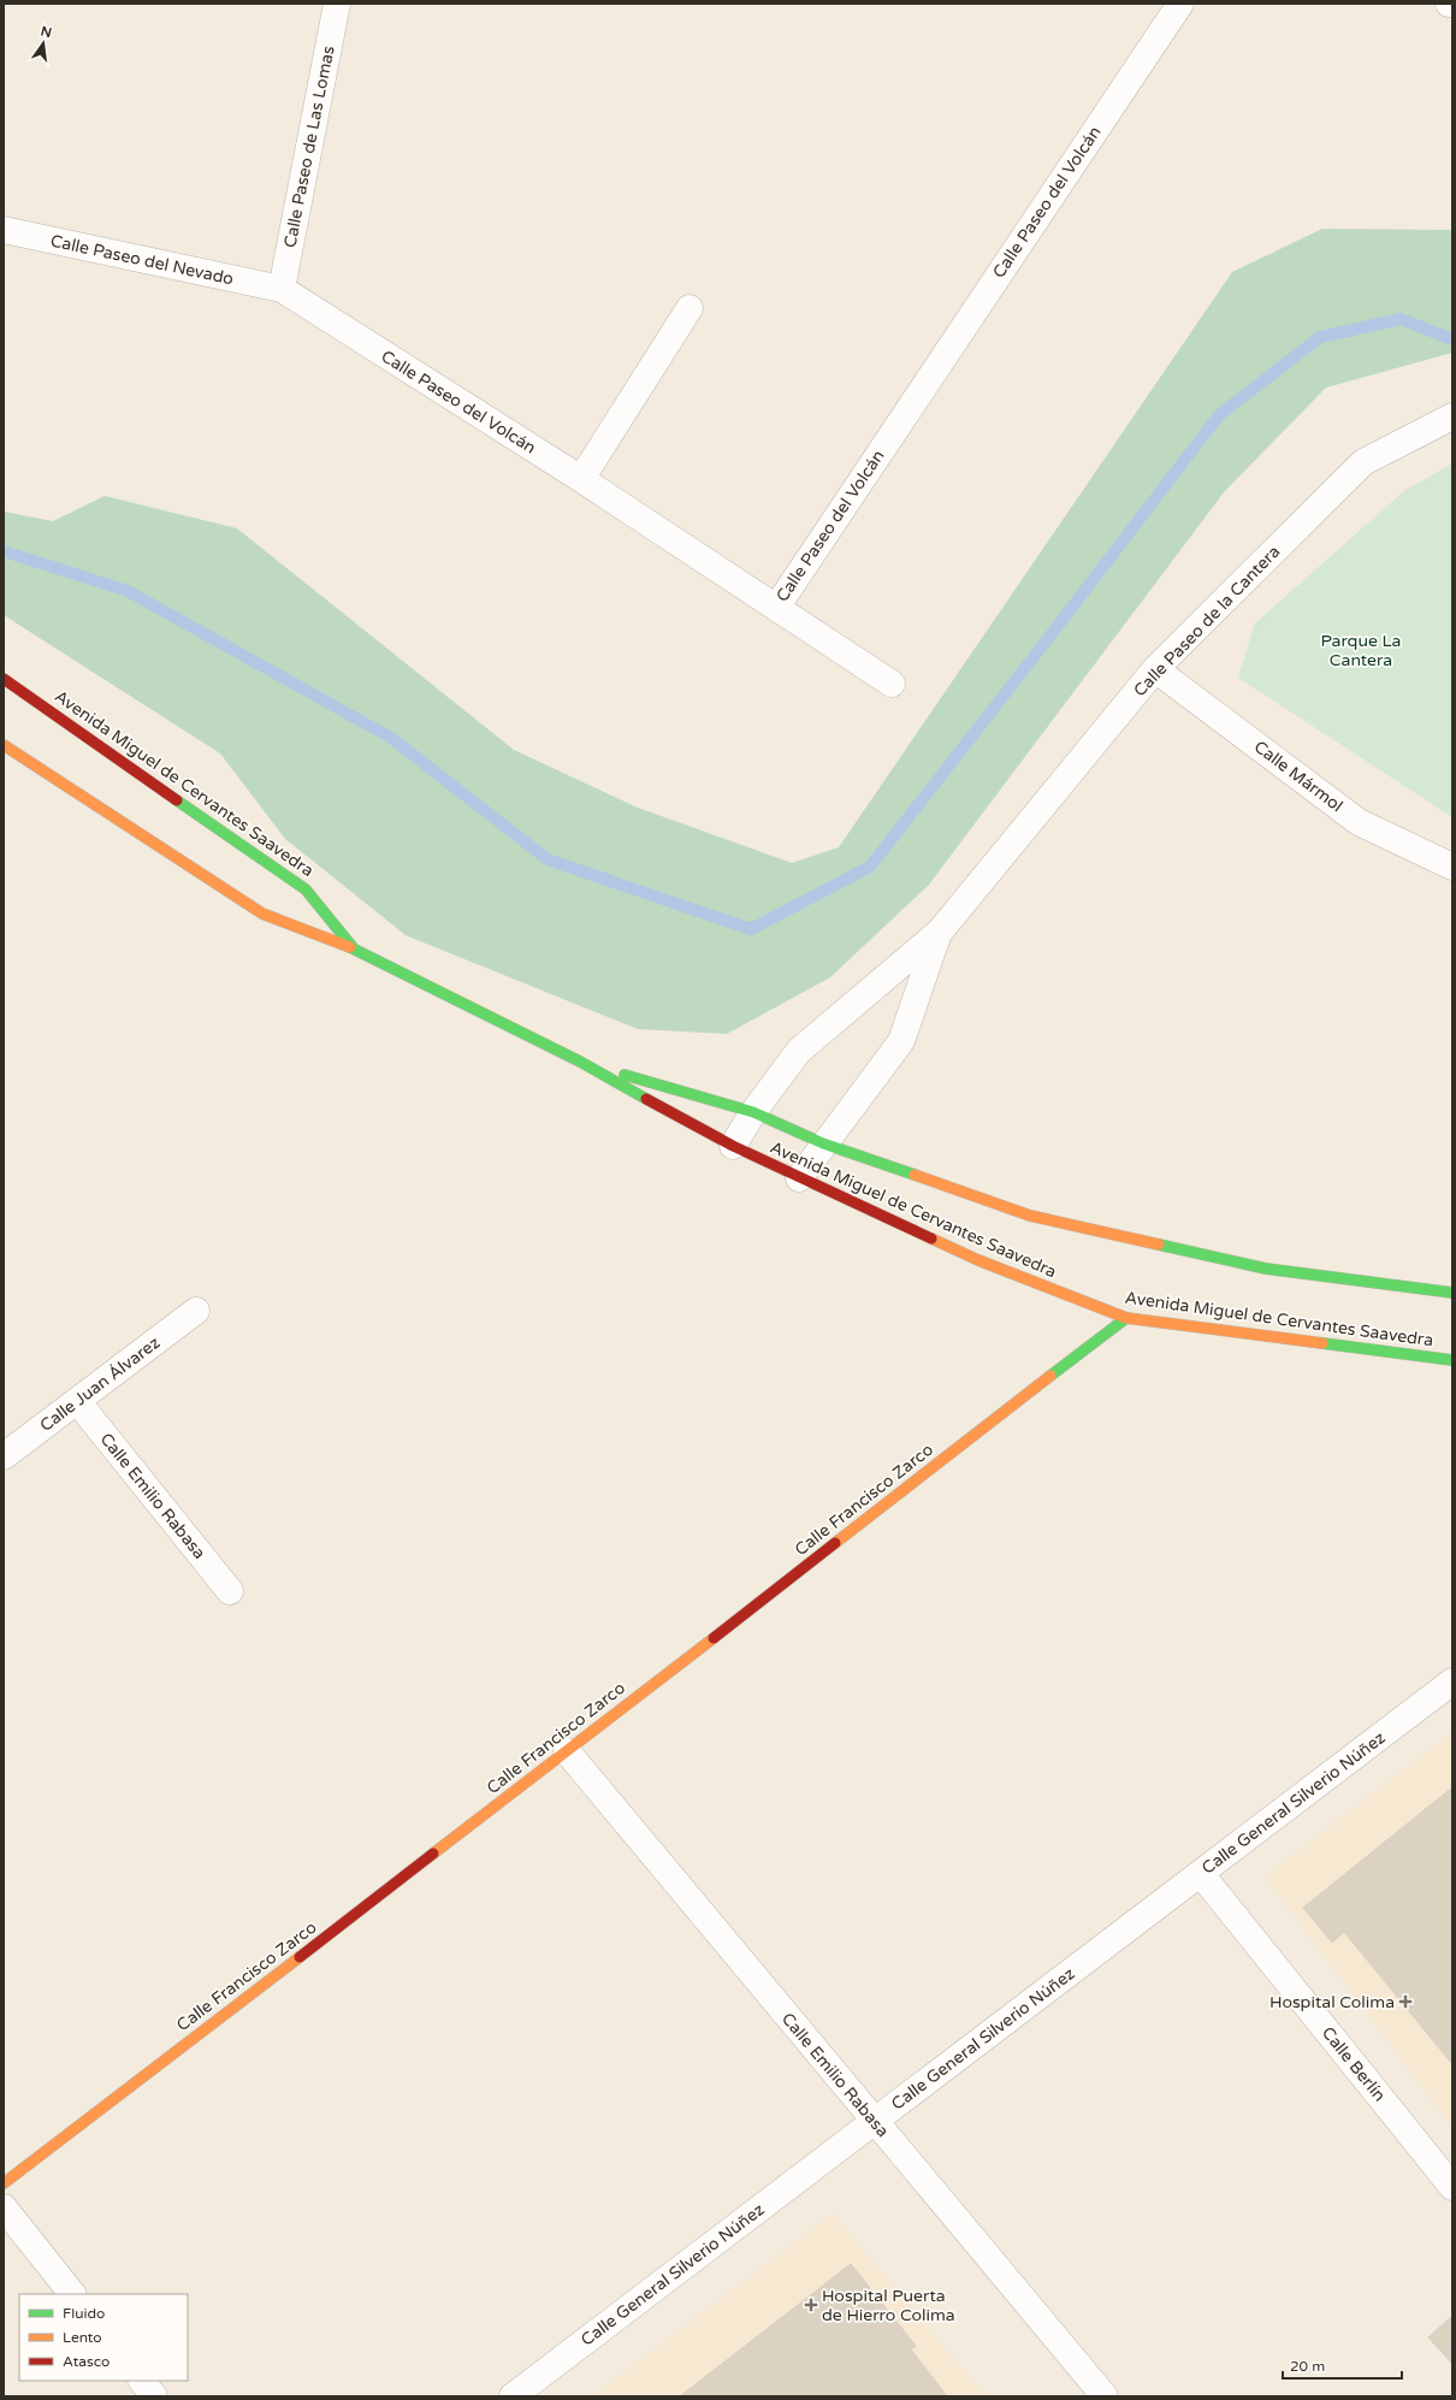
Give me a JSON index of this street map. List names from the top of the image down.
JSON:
{
  "streets": {
    "street": [
      "Calle Paseo de Las Lomas",
      "Calle Paseo del Volcán",
      "Calle Paseo del Nevado",
      "Calle Paseo de la Cantera",
      "Calle Mármol",
      "Avenida Miguel de Cervantes Saavedra",
      "Calle Juan Álvarez",
      "Calle Emilio Rabasa",
      "Calle Francisco Zarco",
      "Calle General Silverio Núñez",
      "Calle Berlín"
    ]
  },
  "crossings": [
    ["Calle Paseo de Las Lomas", "Calle Paseo del Volcán"],
    ["Calle Paseo de Las Lomas", "Calle Paseo del Nevado"],
    ["Calle Paseo del Volcán", "Calle Paseo del Nevado"],
    ["Calle Paseo de la Cantera", "Calle Mármol"],
    ["Avenida Miguel de Cervantes Saavedra", "Calle Francisco Zarco"],
    ["Calle Juan Álvarez", "Calle Emilio Rabasa"],
    ["Calle Emilio Rabasa", "Calle Francisco Zarco"],
    ["Calle Emilio Rabasa", "Calle General Silverio Núñez"],
    ["Calle General Silverio Núñez", "Calle Berlín"]
  ],
  "parks": ["Parque La Cantera"],
  "places": {
    "health": ["Hospital Colima", "Hospital Puerta de Hierro Colima"]
  },
  "legend": ["Fluido", "Lento", "Atasco"],
  "scale_bar": "20 m",
  "north": "top"
}
